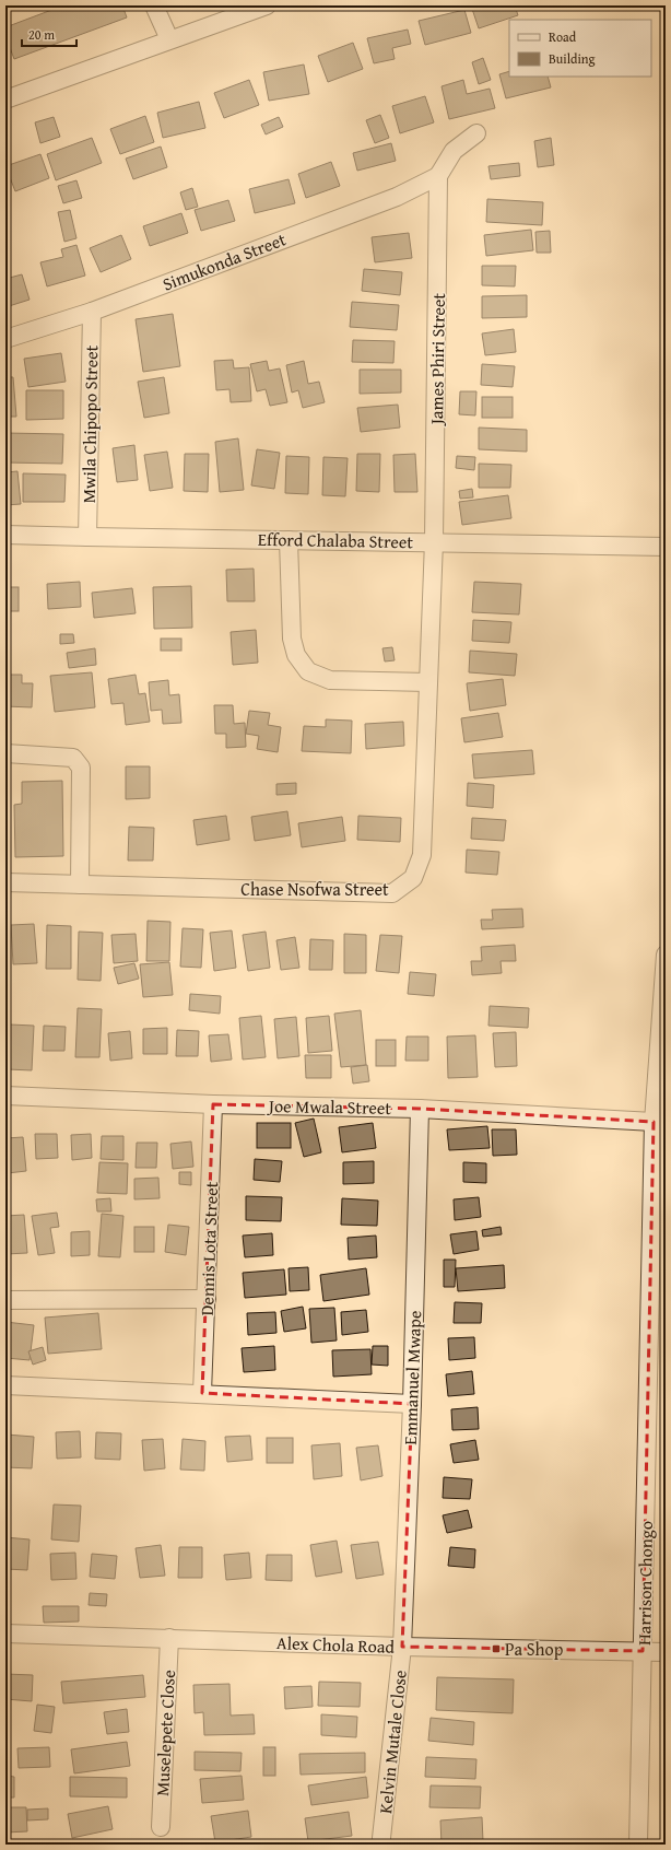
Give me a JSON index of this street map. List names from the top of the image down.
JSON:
{
  "streets": {
    "street": [
      "Simukonda Street",
      "James Phiri Street",
      "Mwila Chipopo Street",
      "Efford Chalaba Street",
      "Chase Nsofwa Street",
      "Joe Mwala Street",
      "Dennis Lota Street",
      "Emmanuel Mwape",
      "Harrison Chongo",
      "Alex Chola Road",
      "Muselepete Close",
      "Kelvin Mutale Close"
    ]
  },
  "crossings": [
    ["Simukonda Street", "James Phiri Street"],
    ["Simukonda Street", "Mwila Chipopo Street"],
    ["James Phiri Street", "Efford Chalaba Street"],
    ["James Phiri Street", "Chase Nsofwa Street"],
    ["Mwila Chipopo Street", "Efford Chalaba Street"],
    ["Efford Chalaba Street", "Chase Nsofwa Street"],
    ["Joe Mwala Street", "Dennis Lota Street"],
    ["Joe Mwala Street", "Emmanuel Mwape"],
    ["Joe Mwala Street", "Harrison Chongo"],
    ["Emmanuel Mwape", "Alex Chola Road"],
    ["Emmanuel Mwape", "Kelvin Mutale Close"],
    ["Harrison Chongo", "Alex Chola Road"],
    ["Alex Chola Road", "Muselepete Close"],
    ["Alex Chola Road", "Kelvin Mutale Close"]
  ],
  "places": {
    "transit": ["Pa Shop"]
  },
  "legend": ["Road", "Building"],
  "scale_bar": "20 m"
}
